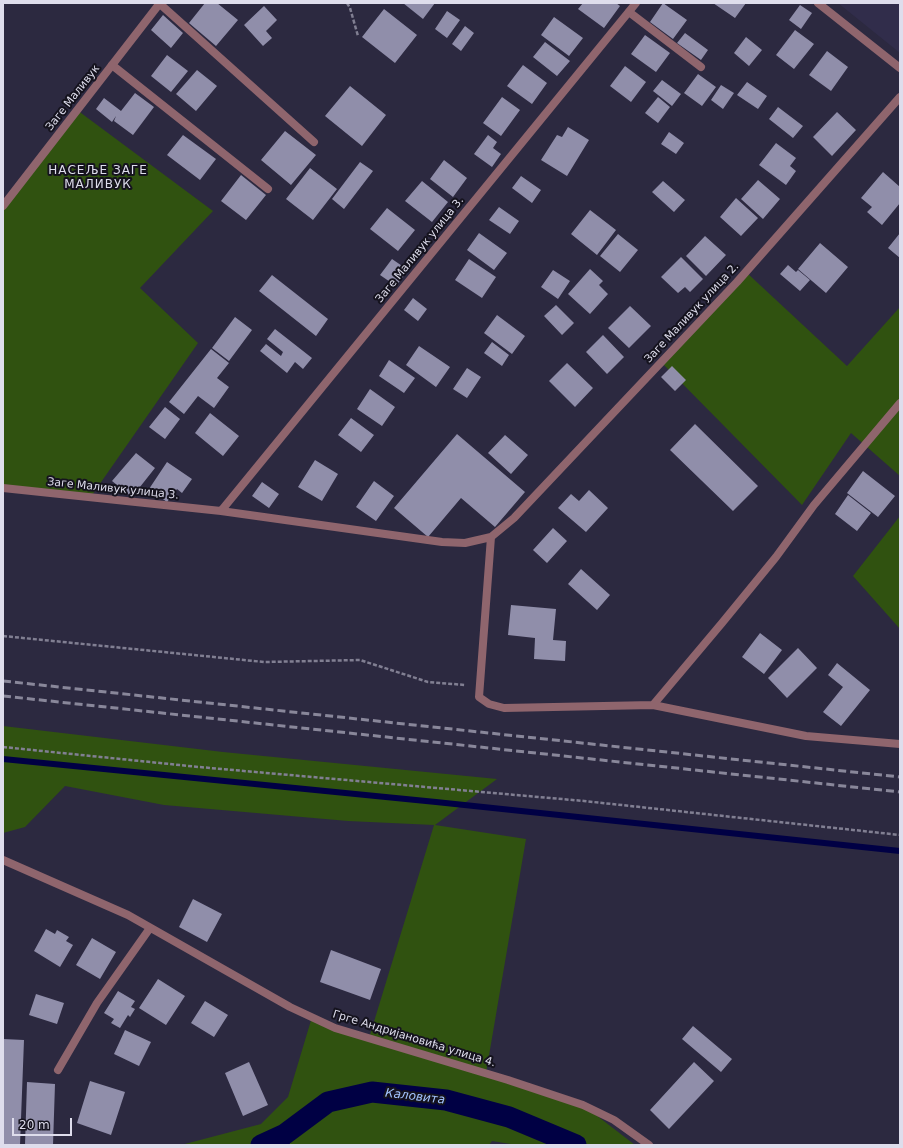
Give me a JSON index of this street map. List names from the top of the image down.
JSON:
{
  "streets": {
    "street": [
      "Заге Маливук",
      "Заге Маливук улица 3.",
      "Заге Маливук улица 2.",
      "Грге Андријановића улица 4."
    ]
  },
  "crossings": [
    ["Заге Маливук улица 3.", "Заге Маливук улица 2."]
  ],
  "districts": ["НАСЕЉЕ ЗАГЕ МАЛИВУК"],
  "water": ["Каловита"],
  "scale_bar": "20 m"
}
